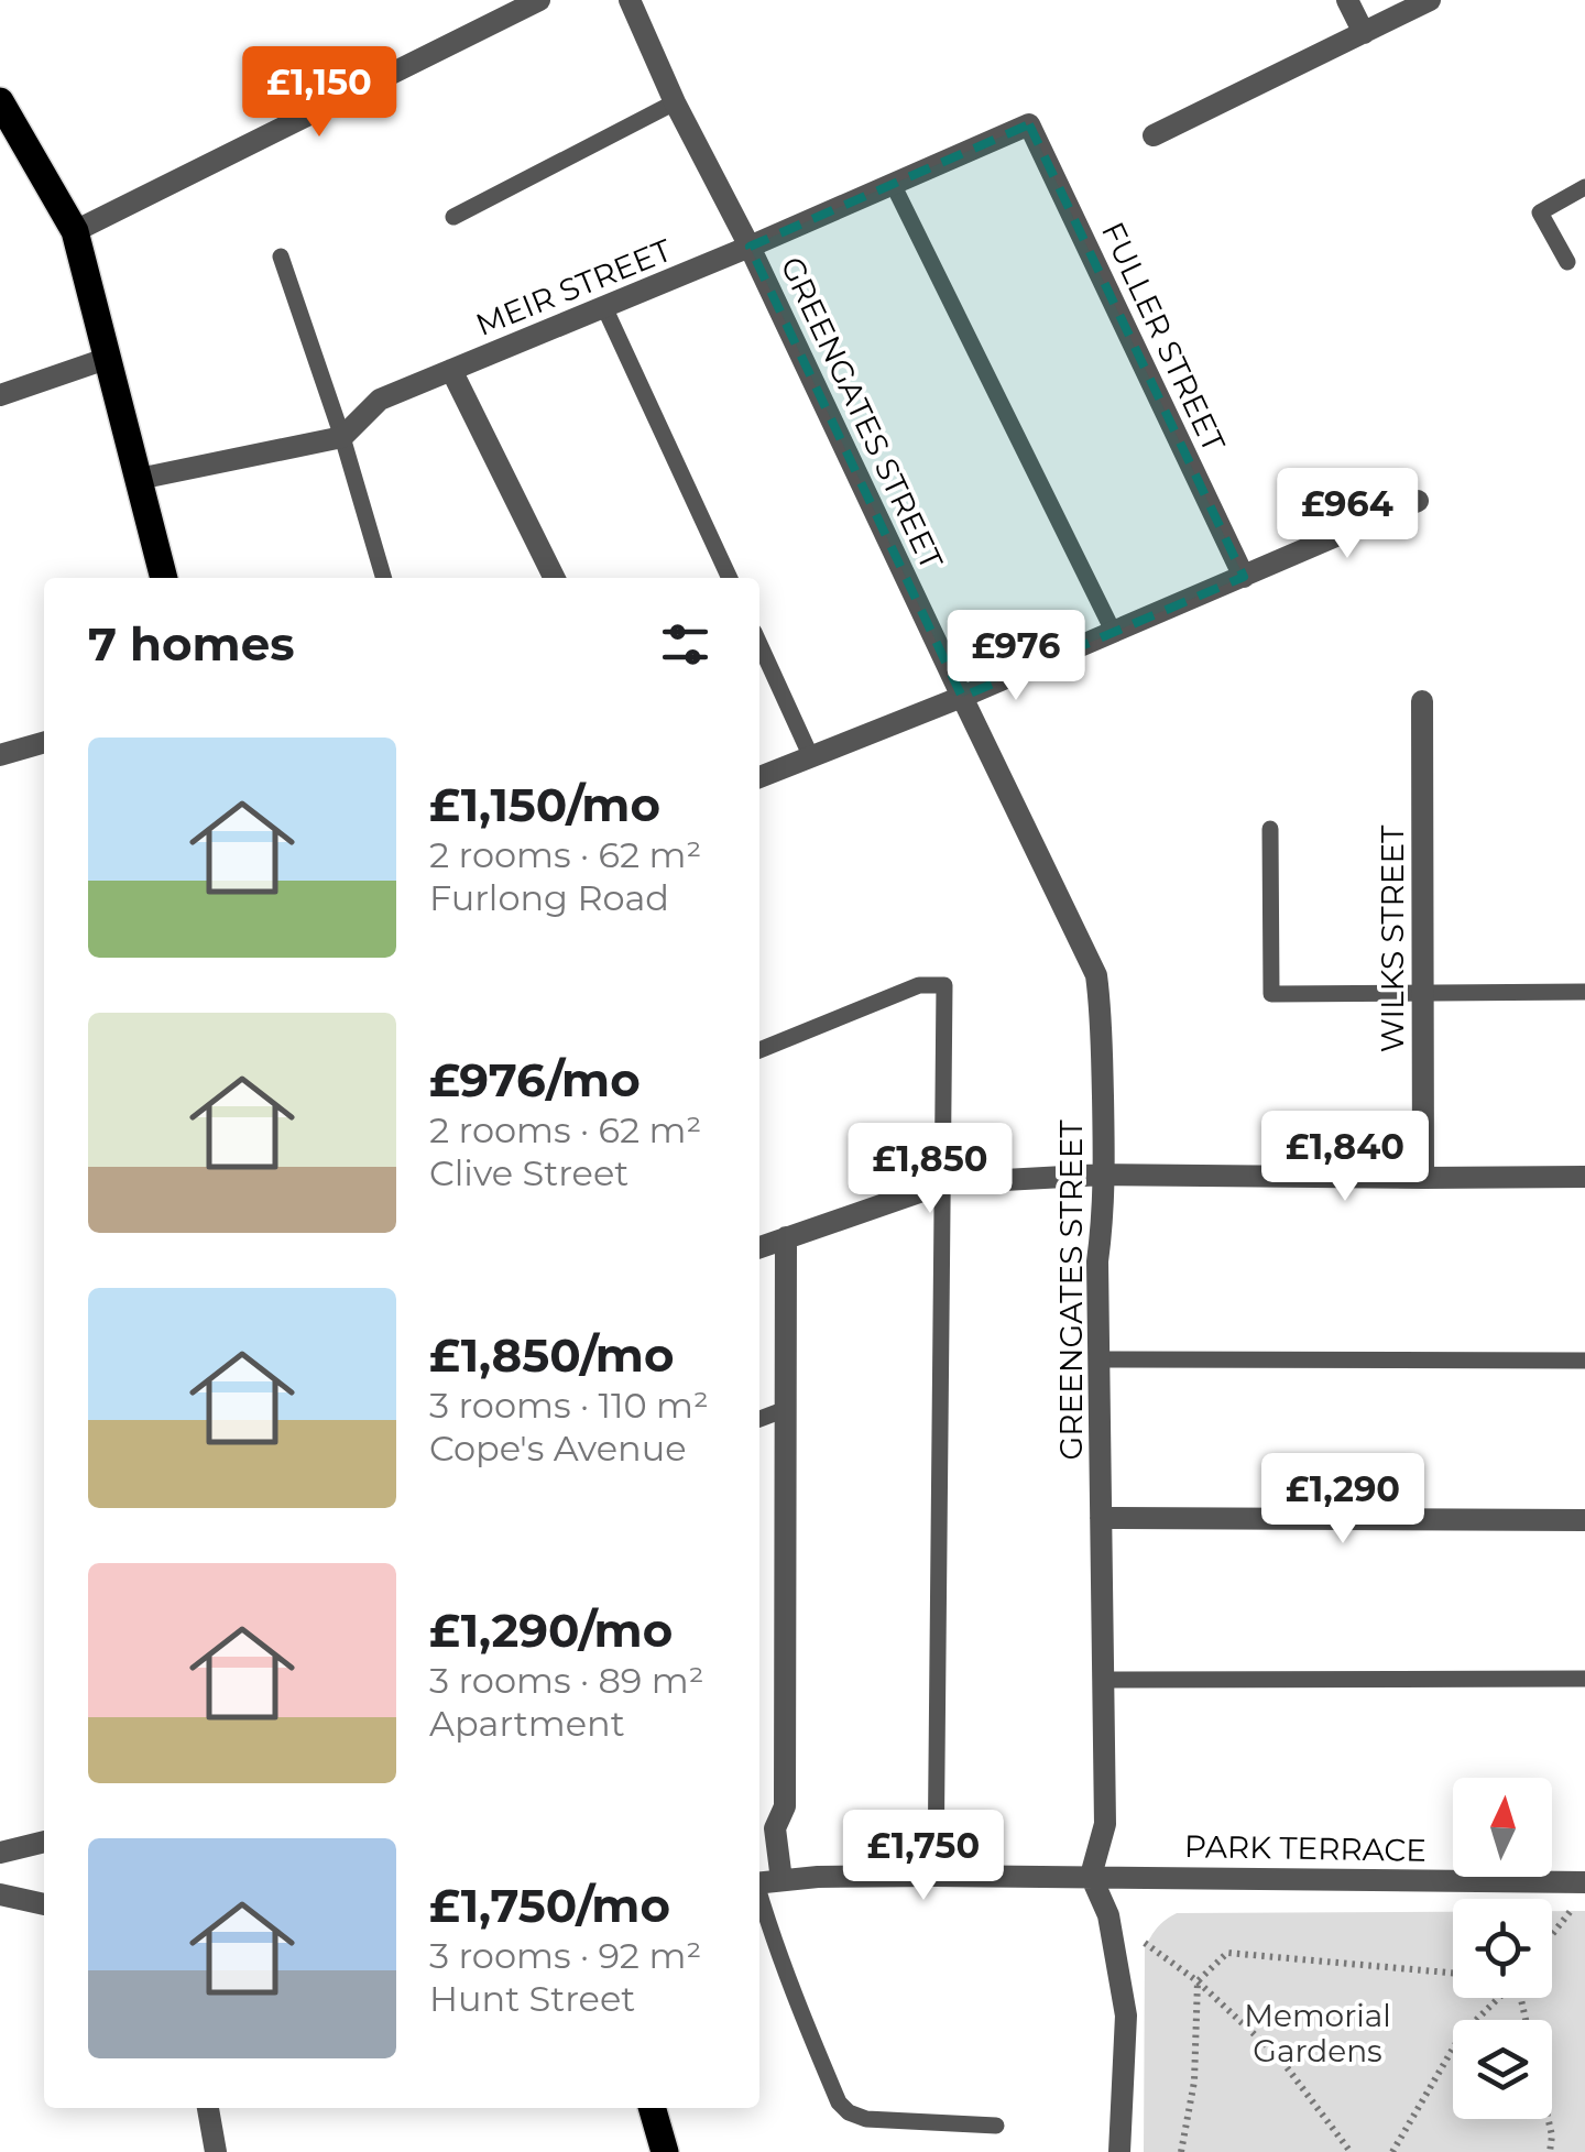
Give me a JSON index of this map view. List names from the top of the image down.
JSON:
{
  "streets": {
    "street": [
      "MEIR STREET",
      "FULLER STREET",
      "GREENGATES STREET",
      "WILKS STREET",
      "PARK TERRACE"
    ]
  },
  "crossings": [
    ["MEIR STREET", "FULLER STREET"],
    ["MEIR STREET", "GREENGATES STREET"],
    ["GREENGATES STREET", "PARK TERRACE"]
  ],
  "parks": ["Memorial Gardens"],
  "north": "top",
  "page": {
    "price": [
      "£1,150",
      "£964",
      "£976",
      "£1,840",
      "£1,850",
      "£1,290",
      "£1,750"
    ],
    "heading": "7 homes",
    "list": [
      {
        "name": "£1,150/mo",
        "note": "2 rooms · 62 m² · Furlong Road"
      },
      {
        "name": "£976/mo",
        "note": "2 rooms · 62 m² · Clive Street"
      },
      {
        "name": "£1,850/mo",
        "note": "3 rooms · 110 m² · Cope's Avenue"
      },
      {
        "name": "£1,290/mo",
        "note": "3 rooms · 89 m² · Apartment"
      },
      {
        "name": "£1,750/mo",
        "note": "3 rooms · 92 m² · Hunt Street"
      }
    ]
  }
}
